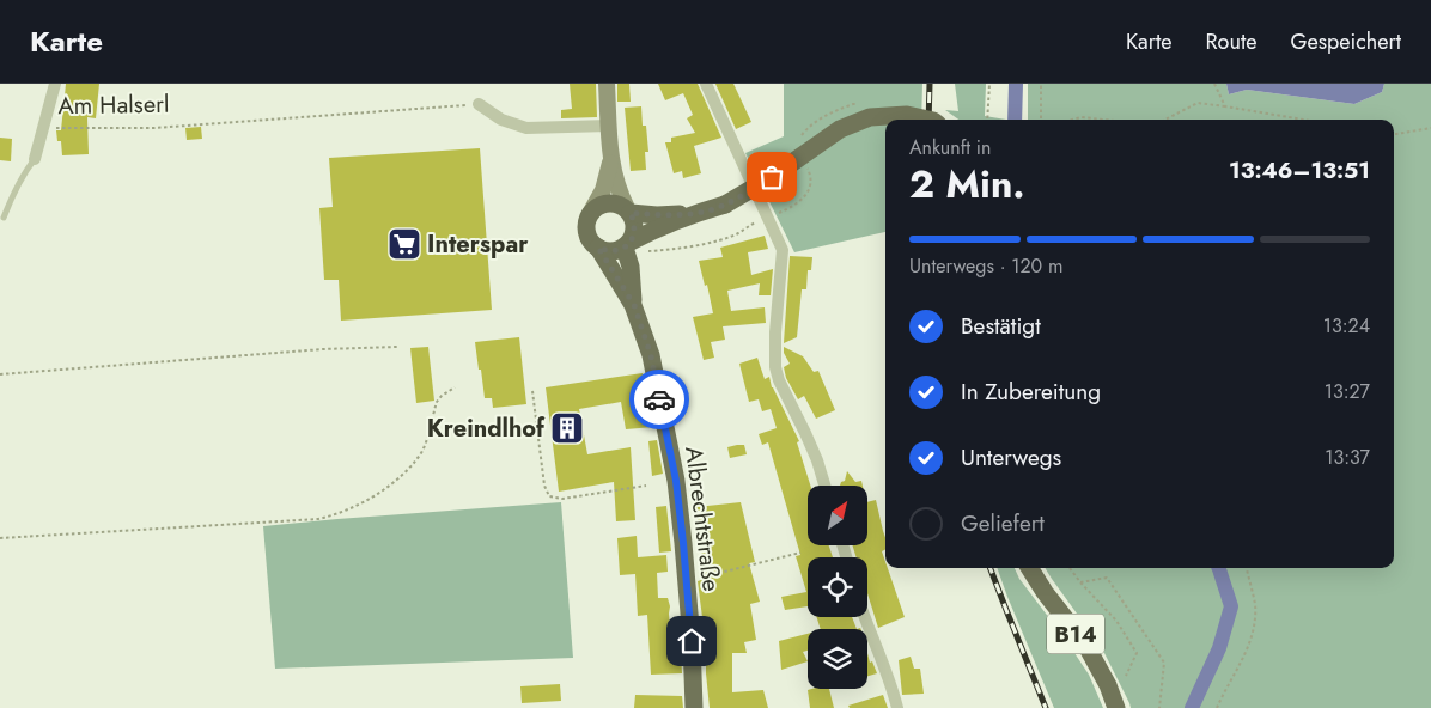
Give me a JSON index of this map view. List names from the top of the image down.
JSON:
{
  "streets": {
    "main road": ["Albrechtstraße", "B14"],
    "path": ["Am Halserl"]
  },
  "places": {
    "supermarket": ["Interspar"],
    "building": ["Kreindlhof"]
  },
  "north": "top right",
  "page": {
    "header": "Karte",
    "nav": ["Karte", "Route", "Gespeichert"],
    "heading": ["2 Min.", "Ankunft in", "13:46–13:51"],
    "bar": "Unterwegs · 120 m",
    "list": [
      ["Bestätigt", "13:24"],
      ["In Zubereitung", "13:27"],
      ["Unterwegs", "13:37"],
      "Geliefert"
    ]
  }
}
